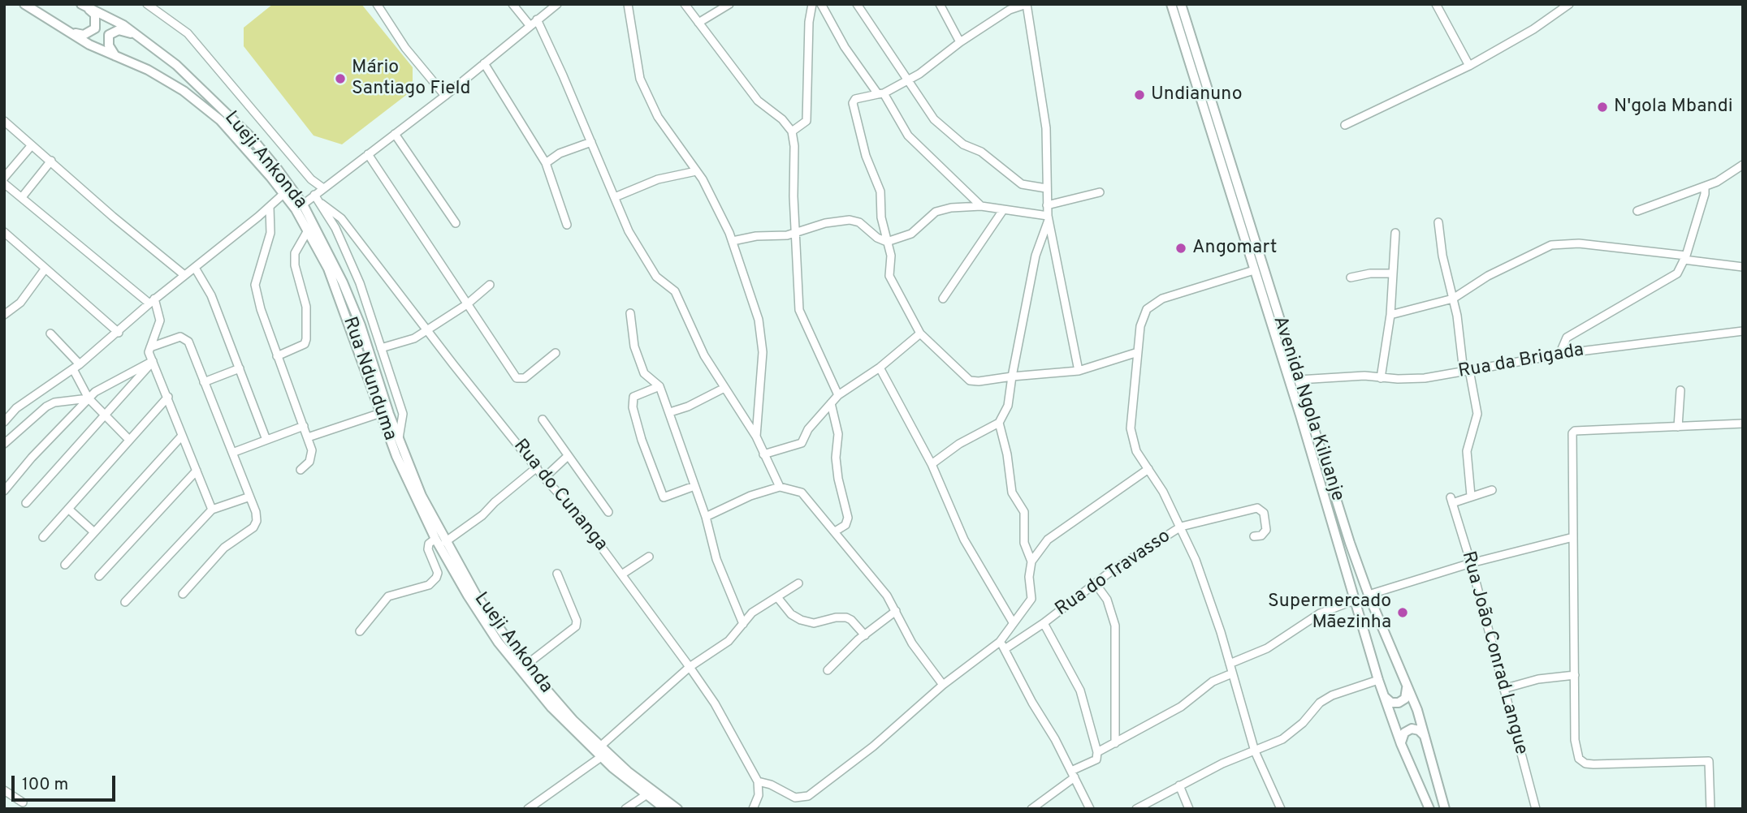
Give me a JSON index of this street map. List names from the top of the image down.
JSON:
{
  "streets": {
    "main road": ["Lueji Ankonda", "Rua Ndunduma", "Avenida Ngola Kiluanje"],
    "street": [
      "Rua da Brigada",
      "Rua do Cunanga",
      "Rua do Travasso",
      "Rua João Conrad Langue"
    ]
  },
  "crossings": [
    ["Lueji Ankonda", "Rua do Cunanga"],
    ["Rua da Brigada", "Avenida Ngola Kiluanje"],
    ["Rua do Cunanga", "Rua do Travasso"]
  ],
  "places": [
    "Mário Santiago Field",
    "Undianuno",
    "N'gola Mbandi",
    "Angomart",
    "Supermercado Mãezinha"
  ],
  "scale_bar": "100 m"
}
